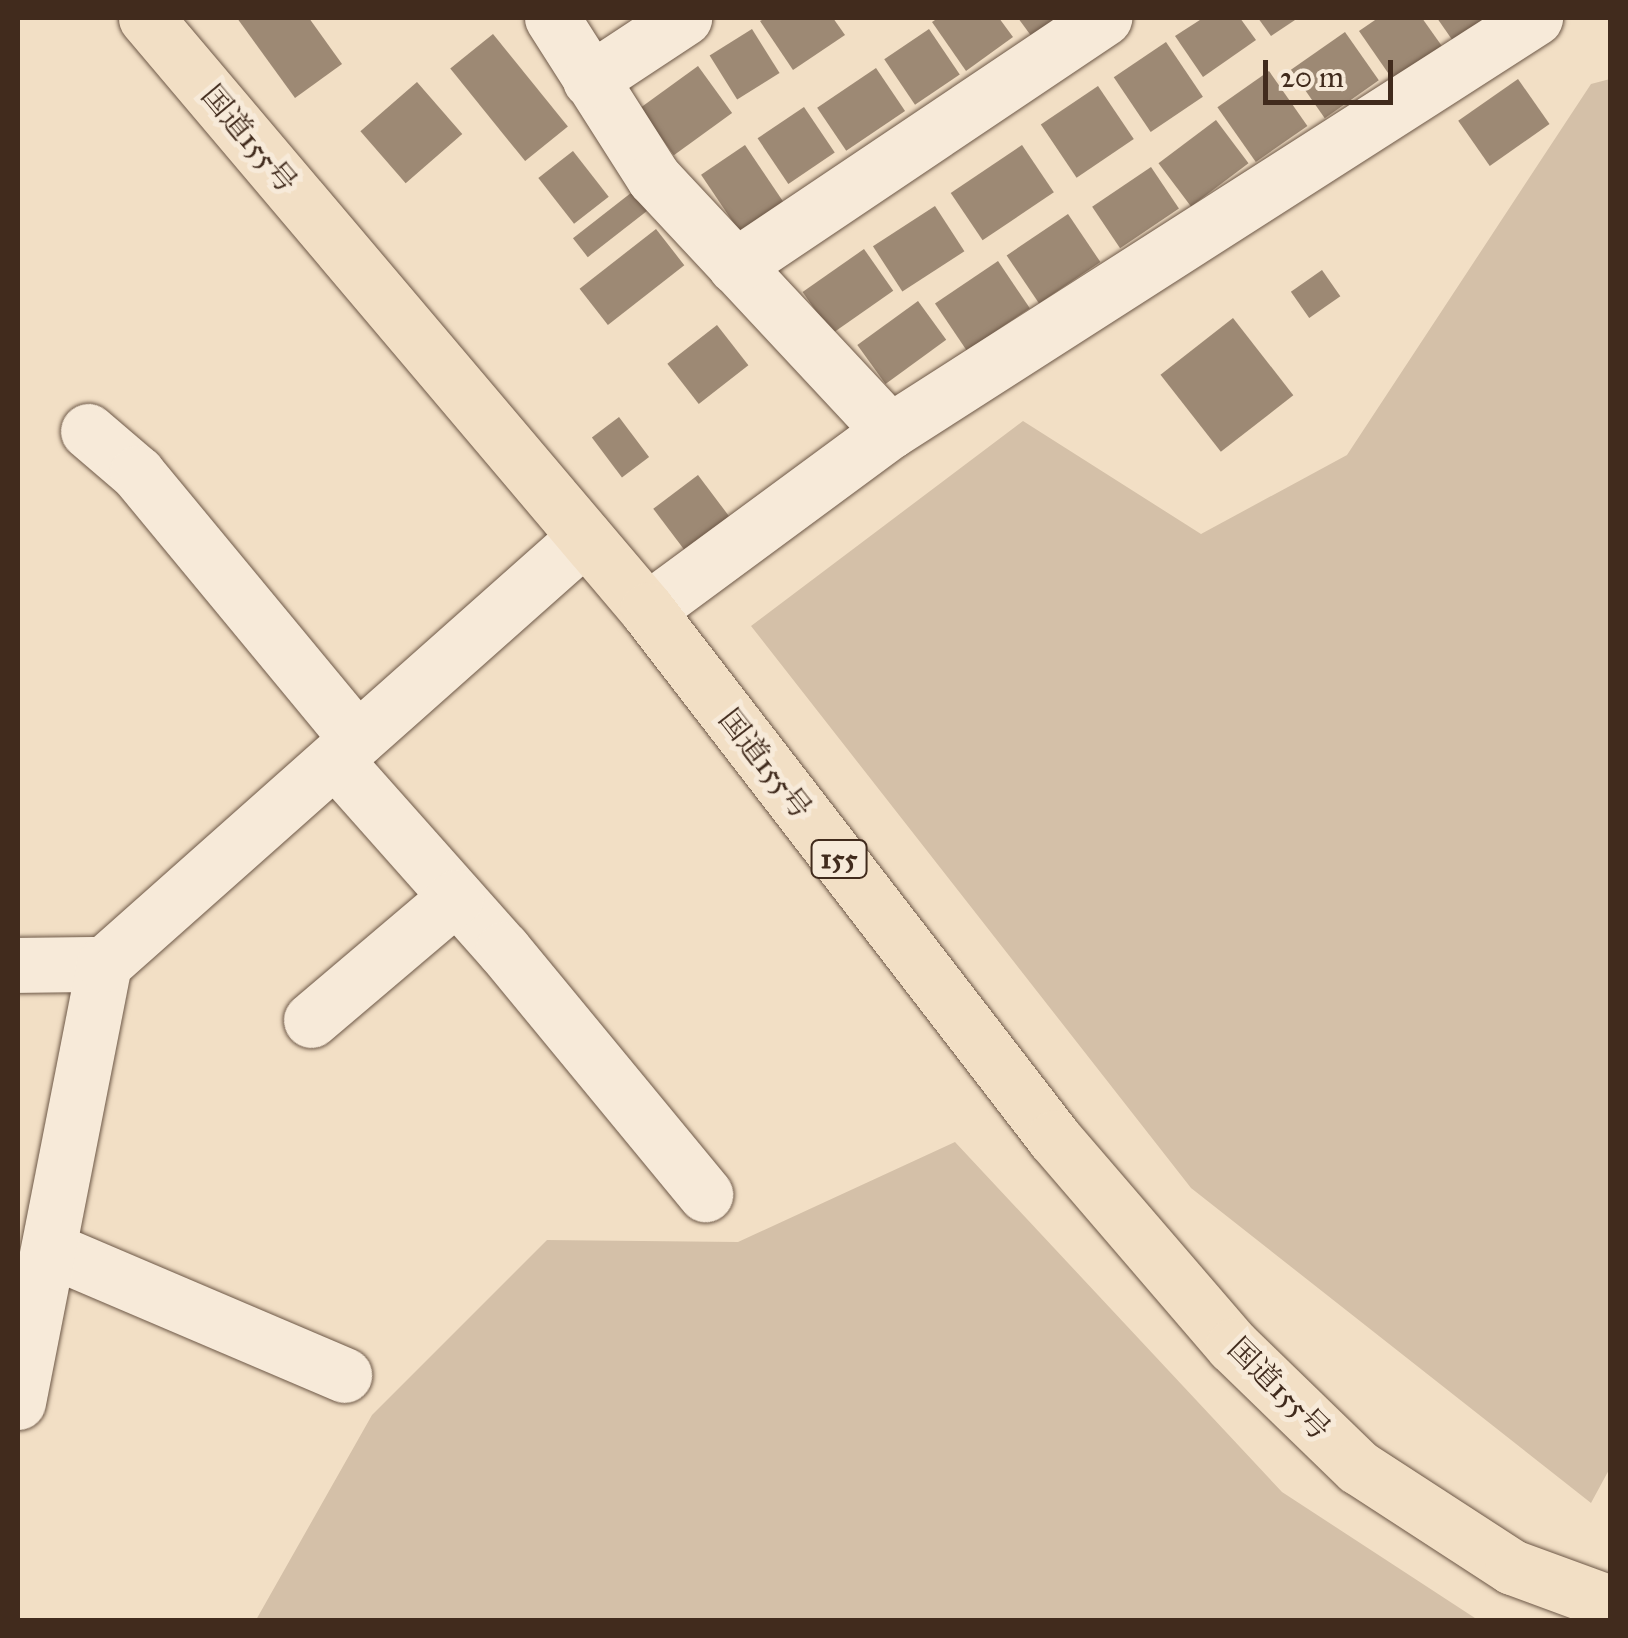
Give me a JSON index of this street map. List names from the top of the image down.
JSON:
{
  "streets": {
    "highway": ["国道155号", "155"]
  },
  "scale_bar": "20 m"
}
